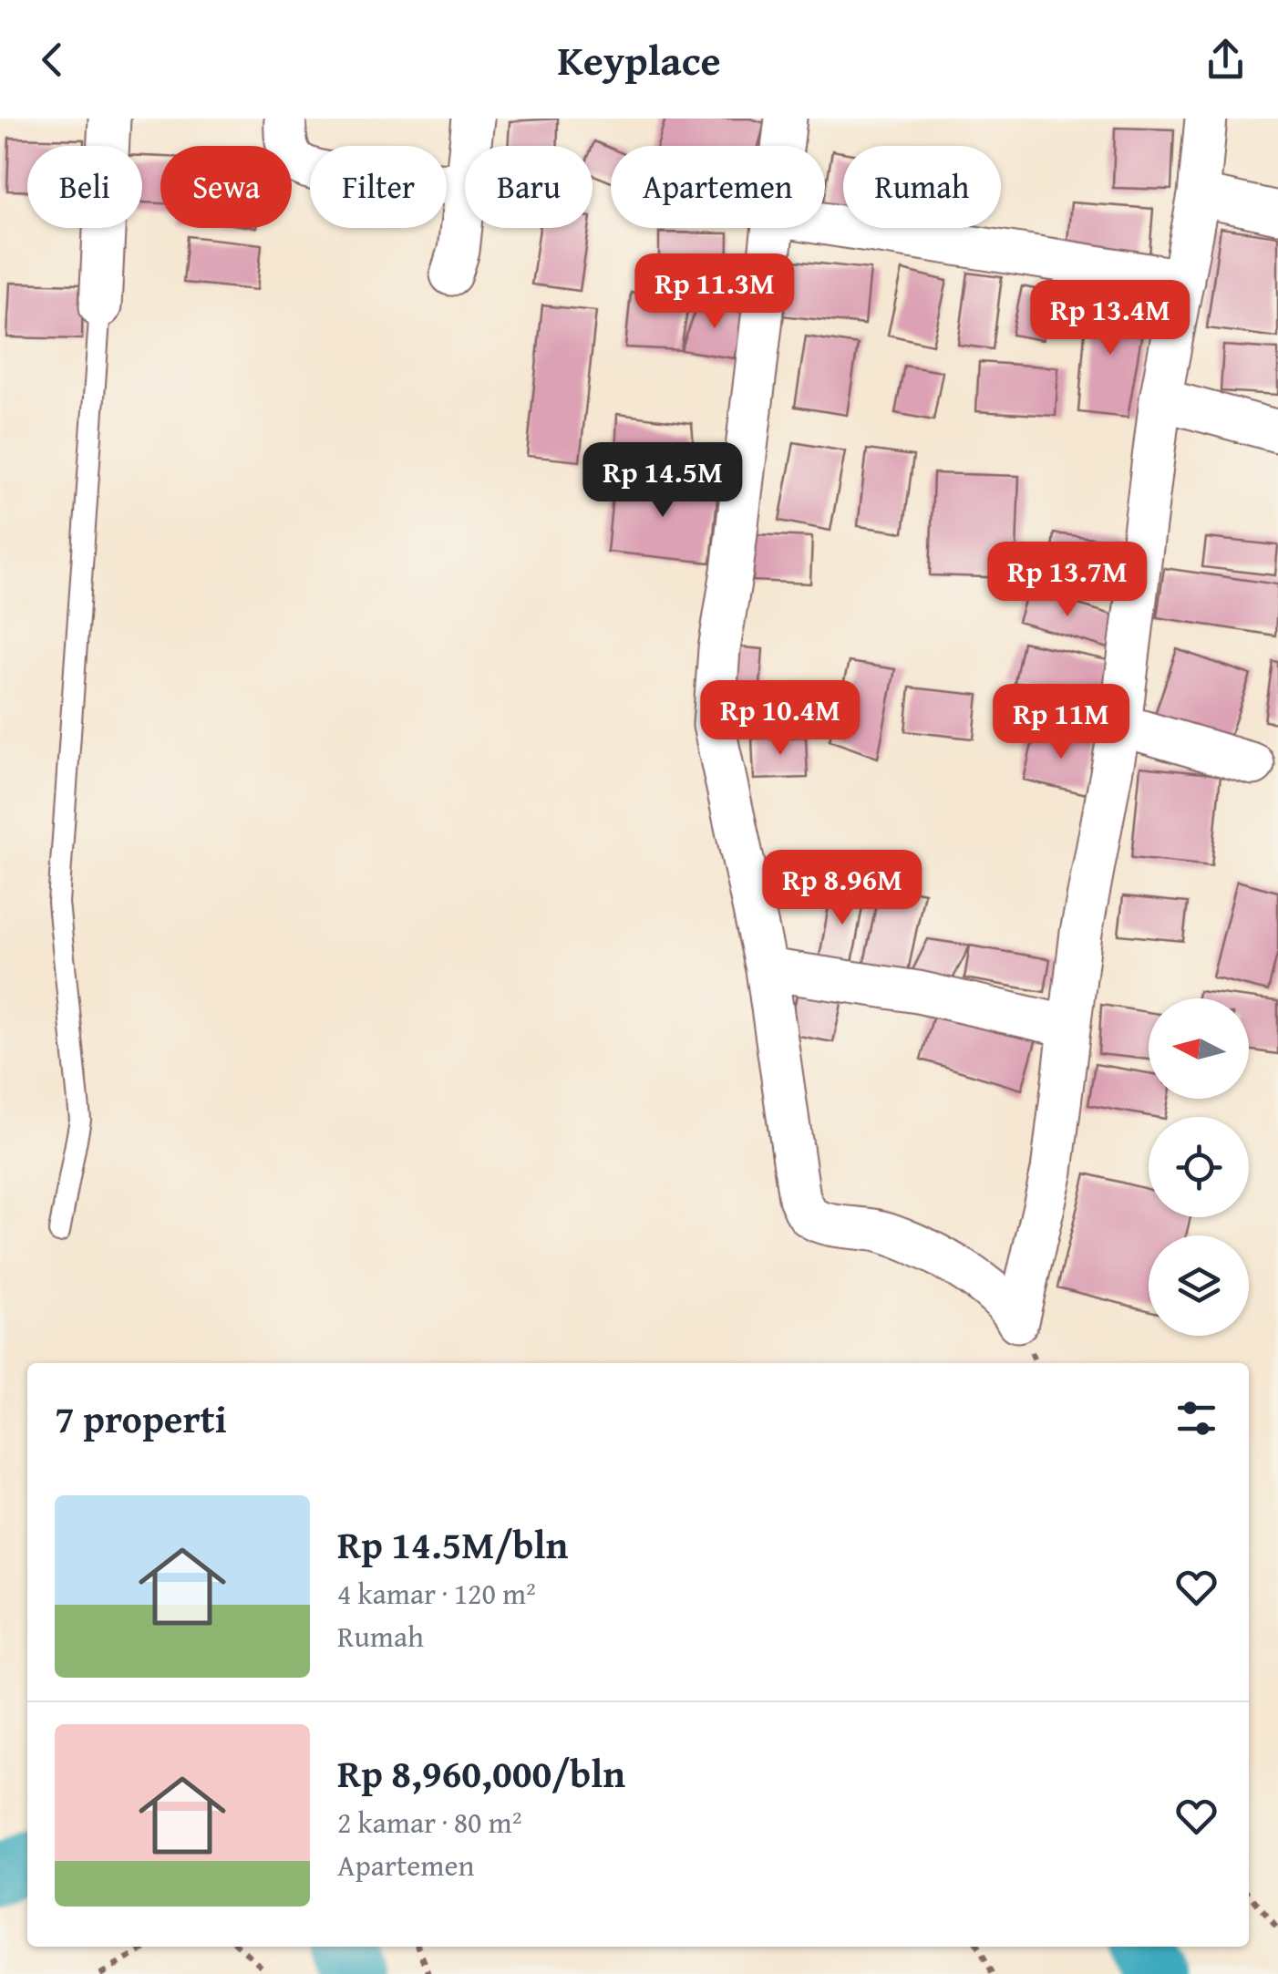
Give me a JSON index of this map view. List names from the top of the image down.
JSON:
{
  "north": "left",
  "page": {
    "header": "Keyplace",
    "chip": [
      "Beli",
      "Sewa",
      "Filter",
      "Baru",
      "Apartemen",
      "Rumah"
    ],
    "price": [
      "Rp 11.3M",
      "Rp 13.4M",
      "Rp 14.5M",
      "Rp 13.7M",
      "Rp 10.4M",
      "Rp 11M",
      "Rp 8.96M"
    ],
    "heading": "7 properti",
    "list": [
      {
        "name": "Rp 14.5M/bln",
        "note": "4 kamar · 120 m² · Rumah"
      },
      {
        "name": "Rp 8,960,000/bln",
        "note": "2 kamar · 80 m² · Apartemen"
      }
    ]
  }
}
